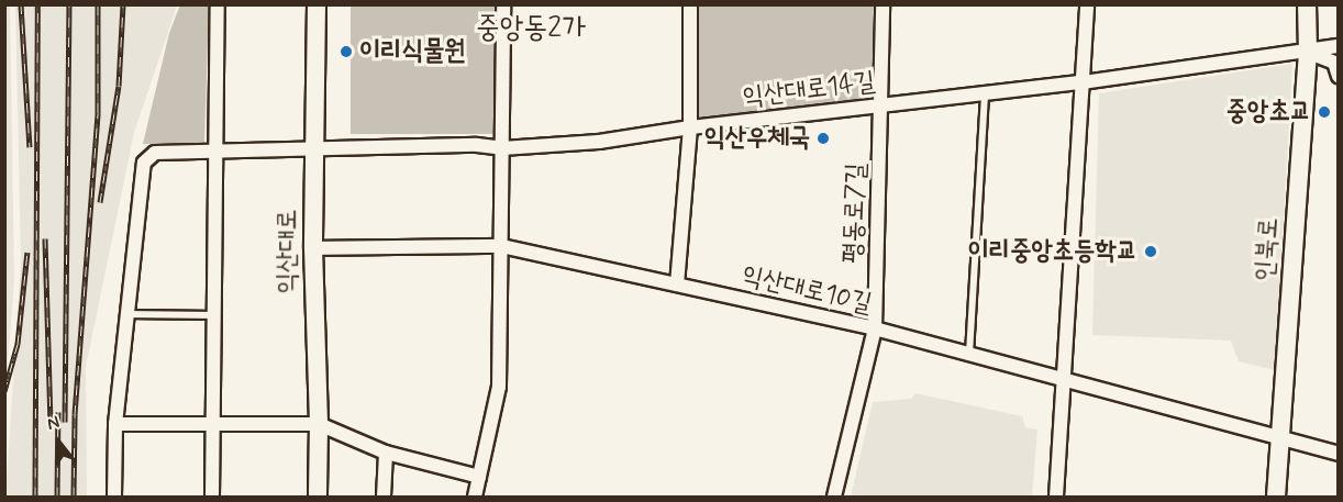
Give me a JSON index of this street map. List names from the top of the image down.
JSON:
{
  "streets": {
    "street": [
      "익산대로14길",
      "평동로7길",
      "인북로",
      "익산대로",
      "익산대로10길"
    ]
  },
  "crossings": [
    ["익산대로14길", "평동로7길"],
    ["익산대로14길", "인북로"],
    ["익산대로14길", "익산대로"],
    ["평동로7길", "익산대로10길"],
    ["인북로", "익산대로10길"],
    ["익산대로", "익산대로10길"]
  ],
  "districts": ["중앙동2가"],
  "places": [
    "이리식물원",
    "중앙초교",
    "익산우체국",
    "이리중앙초등학교"
  ],
  "north": "top"
}
